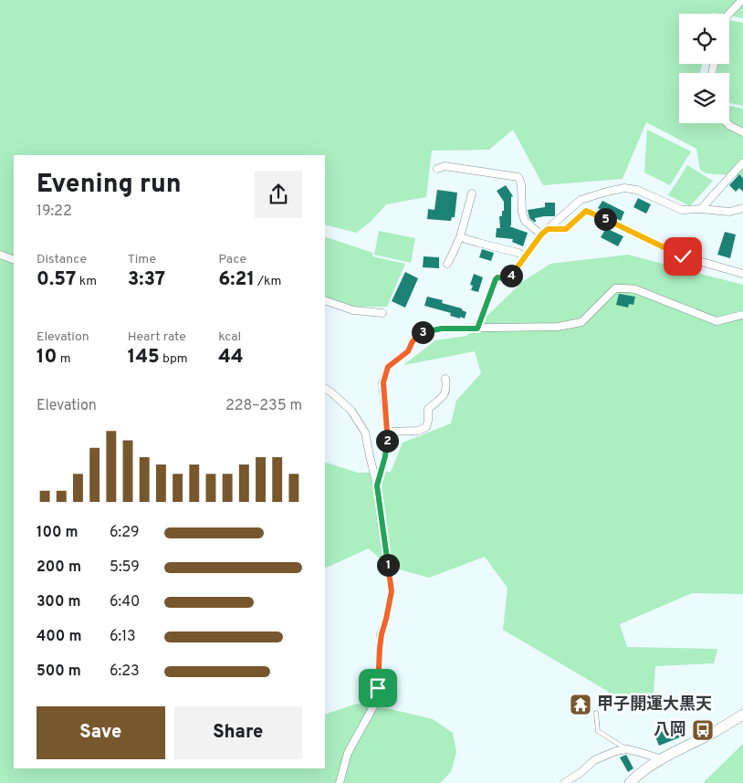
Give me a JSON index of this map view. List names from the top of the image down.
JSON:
{
  "places": {
    "temple": ["甲子開運大黒天"],
    "bus stop": ["八岡"]
  },
  "page": {
    "heading": ["Evening run", "19:22"],
    "pins": [
      "5",
      "4",
      "3",
      "2",
      "1"
    ],
    "stats": [
      ["Distance", "0.57 km"],
      ["Time", "3:37"],
      ["Pace", "6:21 /km"],
      ["Elevation", "10 m"],
      ["Heart rate", "145 bpm"],
      ["kcal", "44"]
    ],
    "chart": ["Elevation", "228–235 m"],
    "list": [
      {
        "name": "100 m",
        "note": "6:29"
      },
      {
        "name": "200 m",
        "note": "5:59"
      },
      {
        "name": "300 m",
        "note": "6:40"
      },
      {
        "name": "400 m",
        "note": "6:13"
      },
      {
        "name": "500 m",
        "note": "6:23"
      }
    ],
    "buttons": ["Save", "Share"]
  }
}
